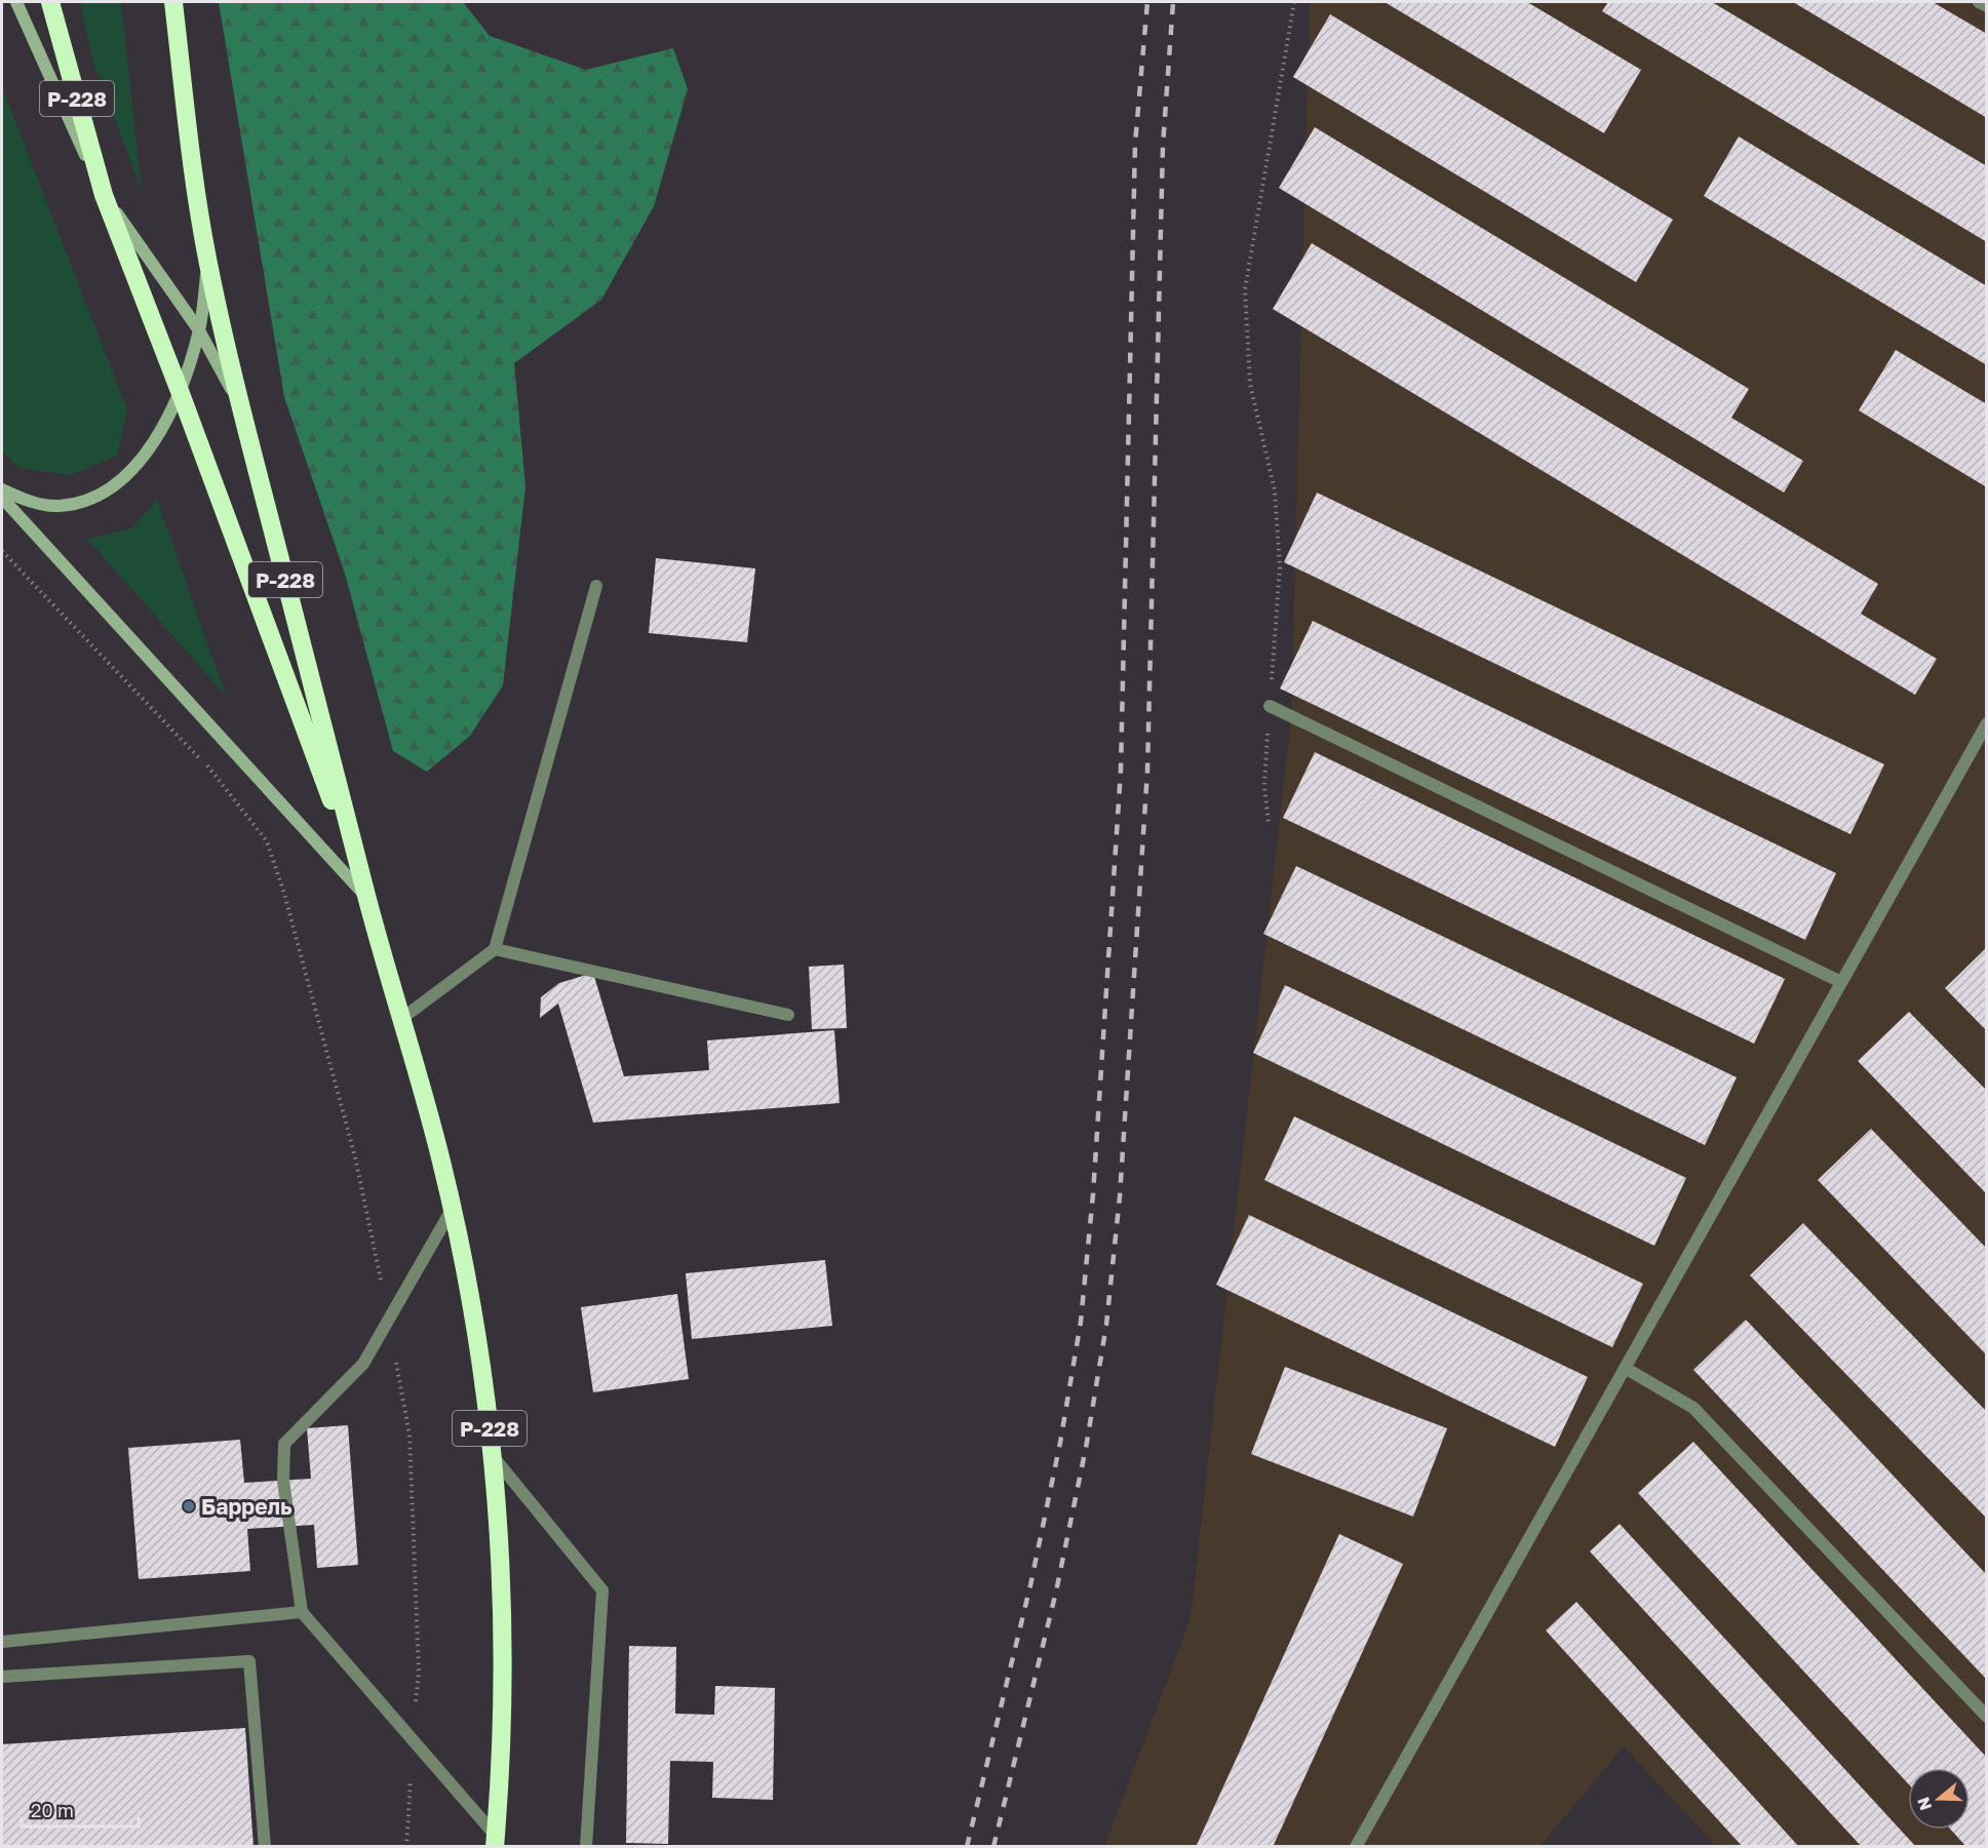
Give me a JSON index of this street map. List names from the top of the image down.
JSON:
{
  "streets": {
    "highway": ["Р-228"]
  },
  "places": ["Баррель"],
  "scale_bar": "20 m",
  "north": "left"
}
